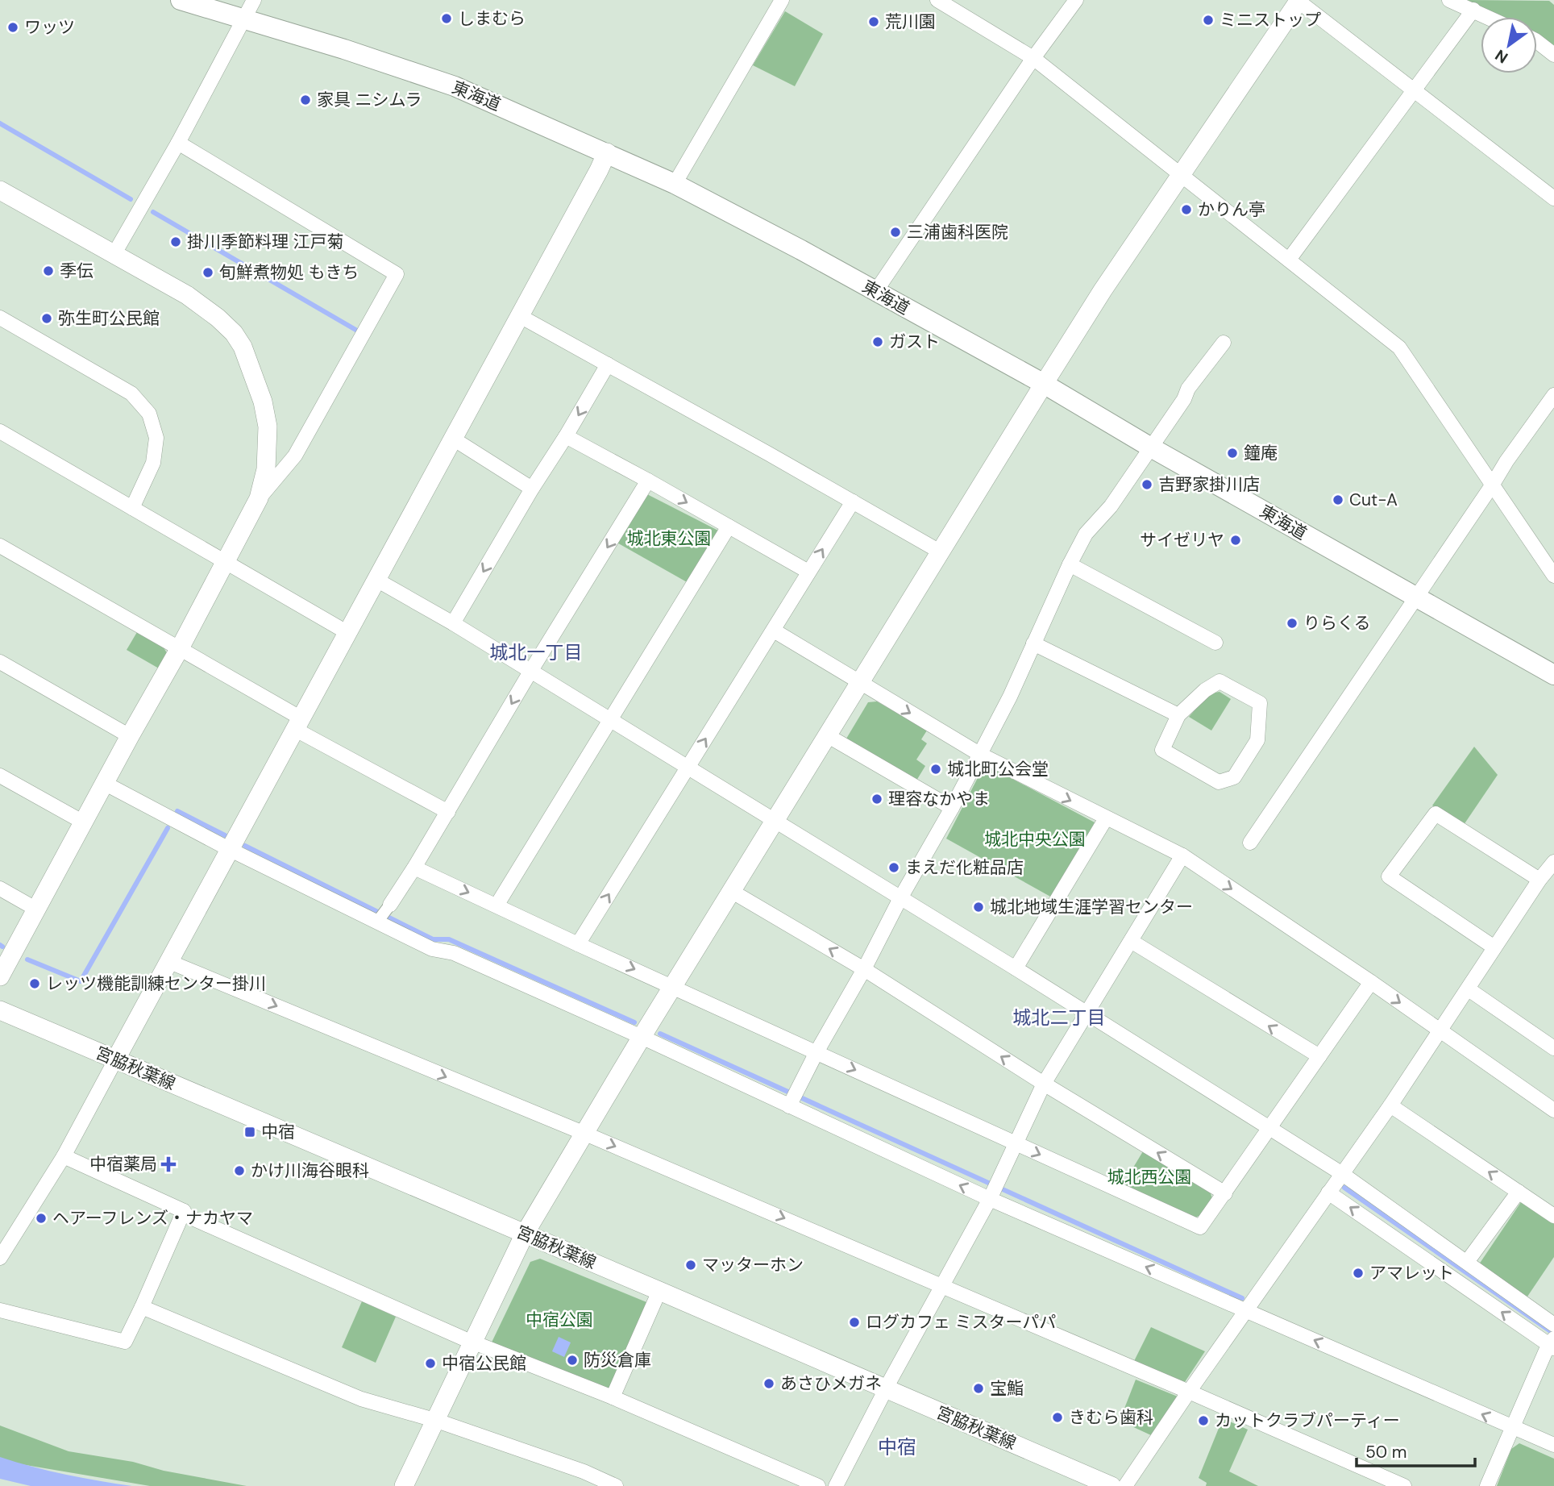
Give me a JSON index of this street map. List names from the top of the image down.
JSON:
{
  "streets": {
    "main road": ["東海道"],
    "street": ["宮脇秋葉線"]
  },
  "districts": ["城北一丁目", "城北二丁目", "中宿"],
  "parks": [
    "城北東公園",
    "城北中央公園",
    "城北西公園",
    "中宿公園"
  ],
  "places": {
    "other": [
      "しまむら",
      "ミニストップ",
      "荒川園",
      "ワッツ",
      "家具 ニシムラ",
      "かりん亭",
      "三浦歯科医院",
      "掛川季節料理 江戸菊",
      "季伝",
      "旬鮮煮物処 もきち",
      "弥生町公民館",
      "ガスト",
      "鐘庵",
      "吉野家掛川店",
      "Cut-A",
      "サイゼリヤ",
      "りらくる",
      "城北町公会堂",
      "理容なかやま",
      "まえだ化粧品店",
      "城北地域生涯学習センター",
      "レッツ機能訓練センター掛川",
      "かけ川海谷眼科",
      "ヘアーフレンズ・ナカヤマ",
      "マッターホン",
      "アマレット",
      "ログカフェ ミスターパパ",
      "防災倉庫",
      "中宿公民館",
      "あさひメガネ",
      "宝鮨",
      "きむら歯科",
      "カットクラブパーティー"
    ],
    "transit": ["中宿"],
    "health": ["中宿薬局"]
  },
  "scale_bar": "50 m",
  "north": "bottom left"
}
